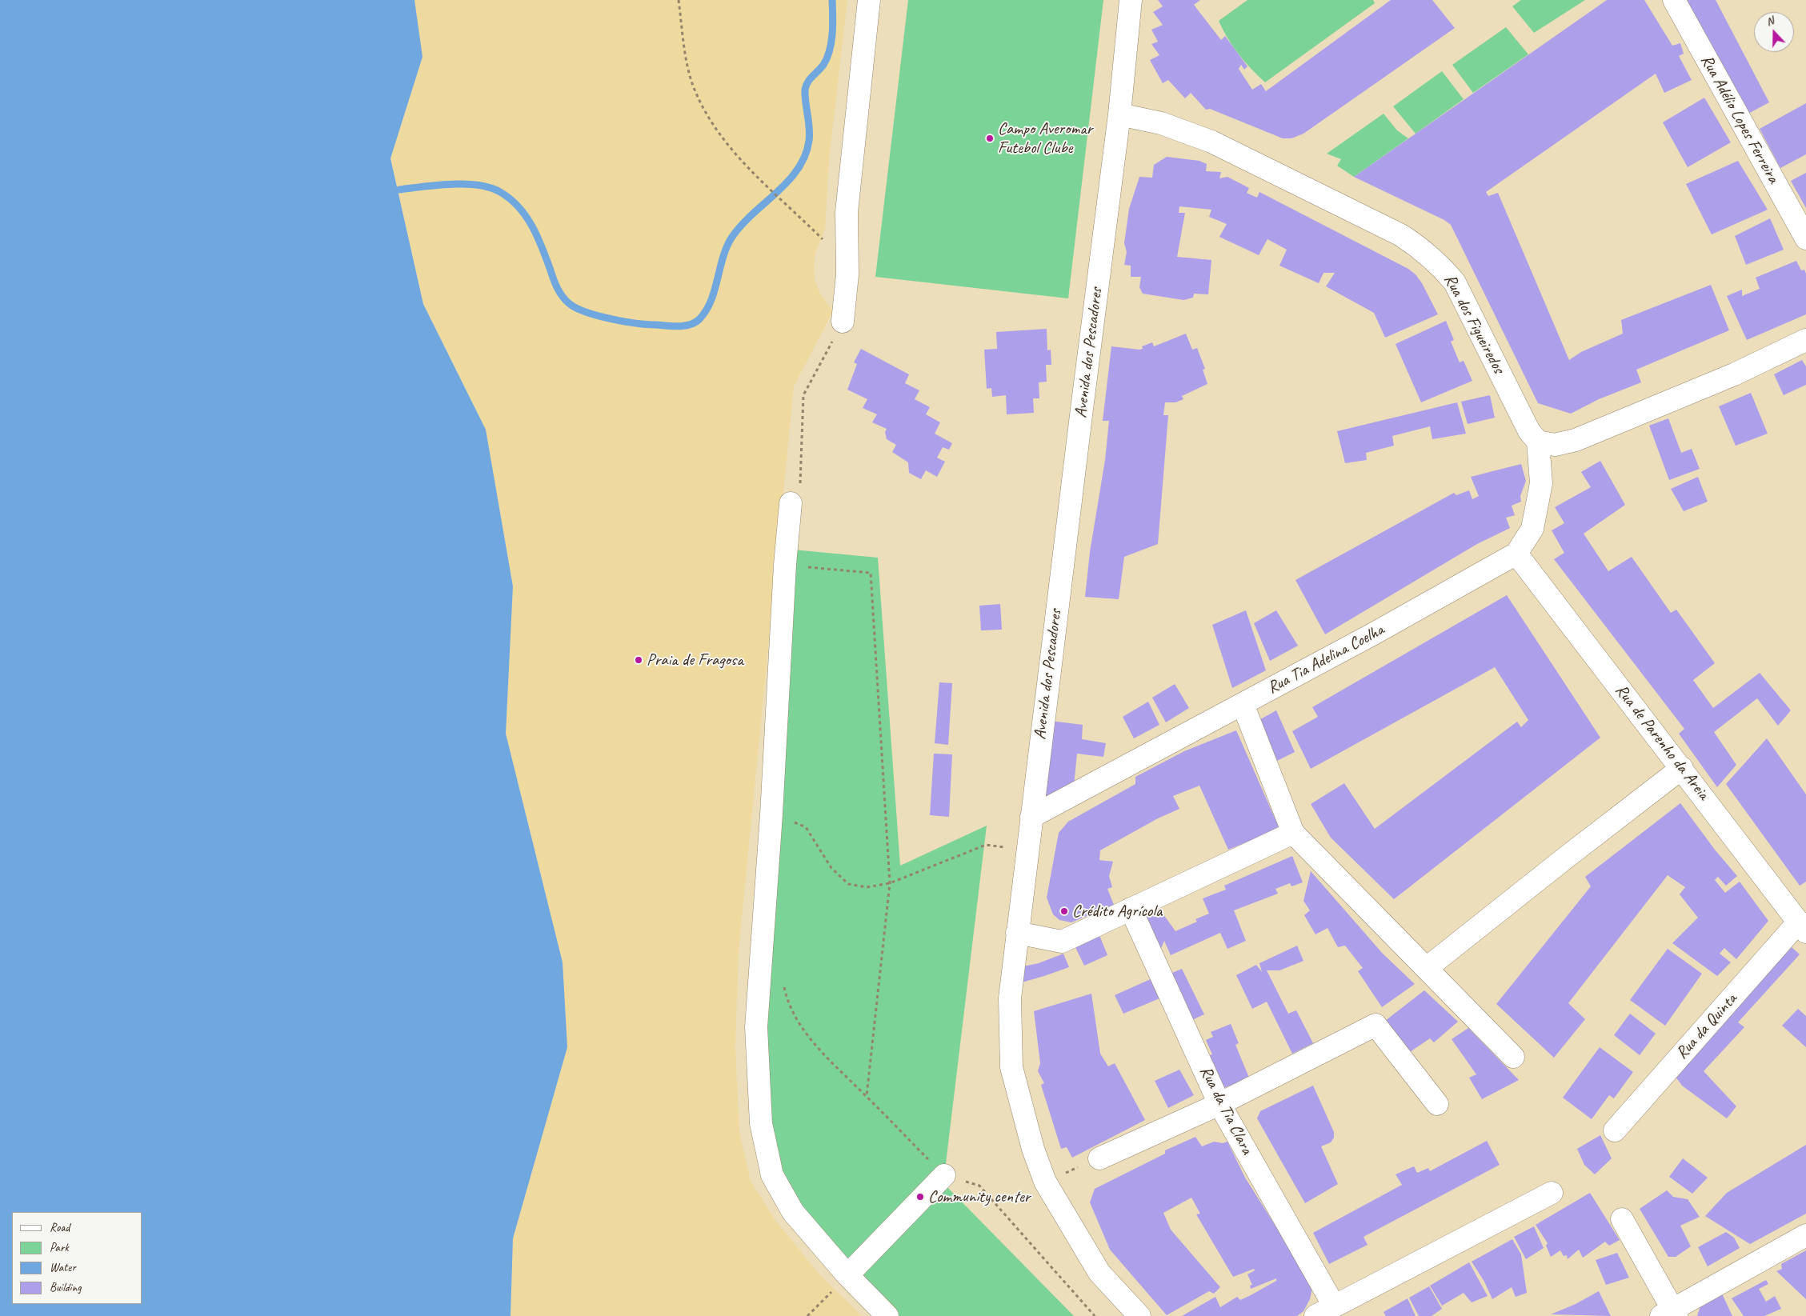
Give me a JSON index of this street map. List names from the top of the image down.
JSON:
{
  "streets": {
    "street": [
      "Rua Adélio Lopes Ferreira",
      "Rua dos Figueiredos",
      "Avenida dos Pescadores",
      "Rua Tia Adelina Coelha",
      "Rua de Parenho da Areia",
      "Rua da Quinta",
      "Rua da Tia Clara"
    ]
  },
  "crossings": [
    ["Rua dos Figueiredos", "Avenida dos Pescadores"],
    ["Rua dos Figueiredos", "Rua Tia Adelina Coelha"],
    ["Avenida dos Pescadores", "Rua Tia Adelina Coelha"],
    ["Rua Tia Adelina Coelha", "Rua de Parenho da Areia"],
    ["Rua de Parenho da Areia", "Rua da Quinta"]
  ],
  "places": [
    "Campo Averomar Futebol Clube",
    "Praia de Fragosa",
    "Crédito Agrícola",
    "Community center"
  ],
  "legend": [
    "Road",
    "Park",
    "Water",
    "Building"
  ],
  "north": "top"
}
